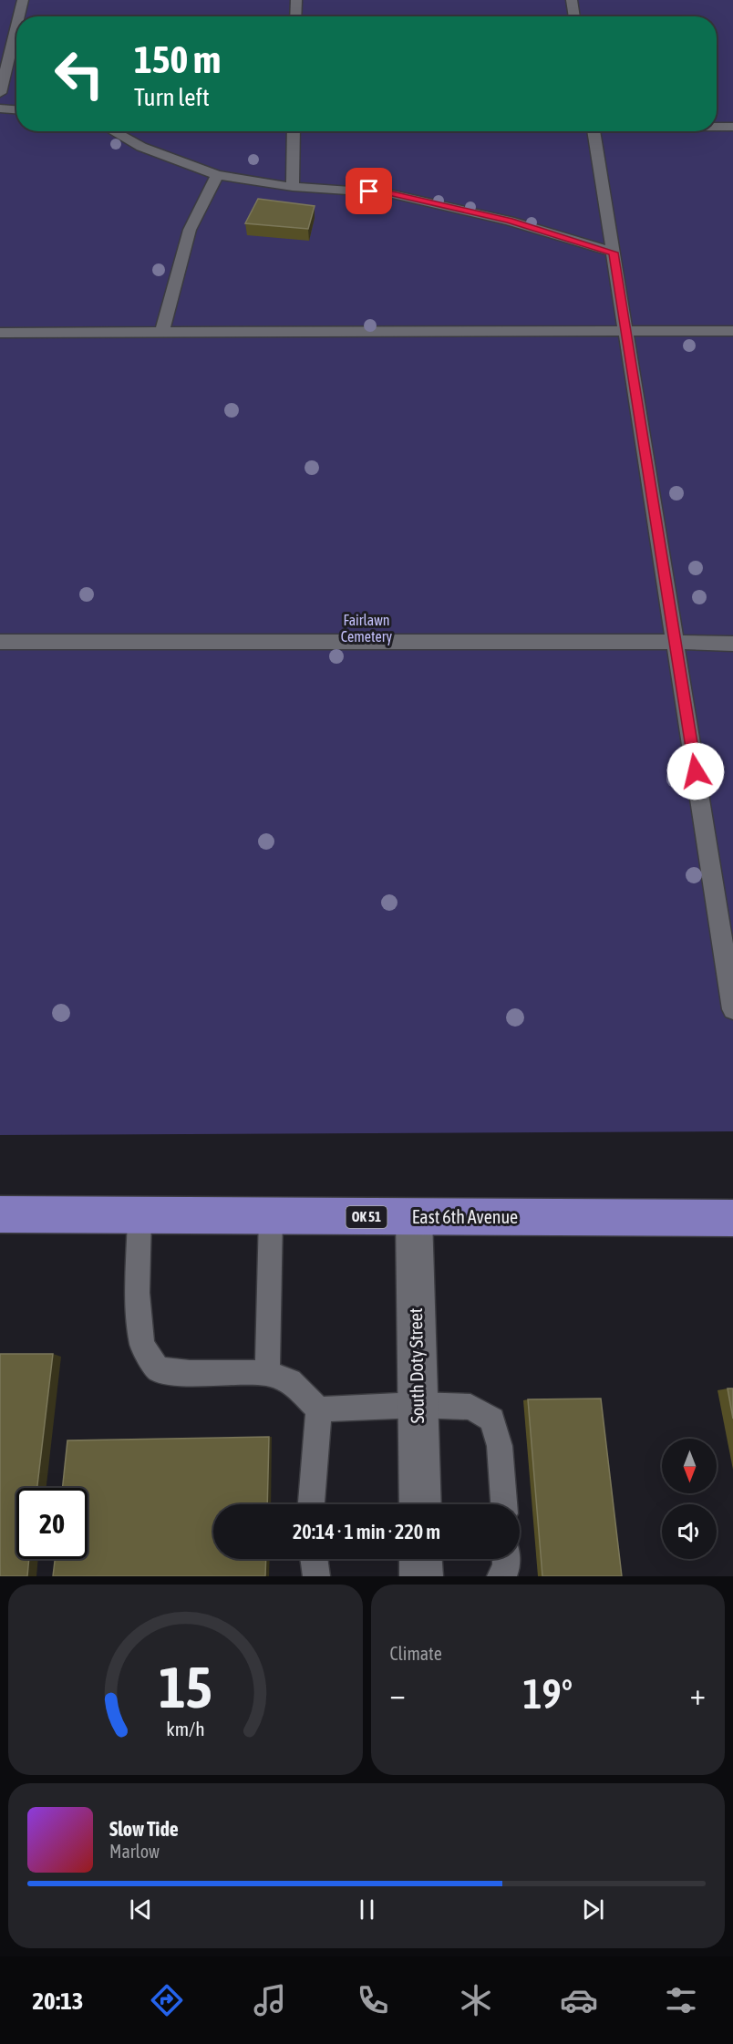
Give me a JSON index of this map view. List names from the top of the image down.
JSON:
{
  "streets": {
    "main road": ["OK 51", "East 6th Avenue"],
    "street": ["South Doty Street"]
  },
  "crossings": [
    ["East 6th Avenue", "South Doty Street"]
  ],
  "parks": ["Fairlawn Cemetery"],
  "north": "bottom",
  "page": {
    "turn": ["150 m", "Turn left"],
    "limit": "20",
    "trip": "20:14 · 1 min · 220 m",
    "tile": "Climate",
    "heat": ["−", "19°", "+"],
    "song": ["Slow Tide", "Marlow"],
    "tabs": "20:13",
    "gauge": ["15", "km/h"]
  }
}
